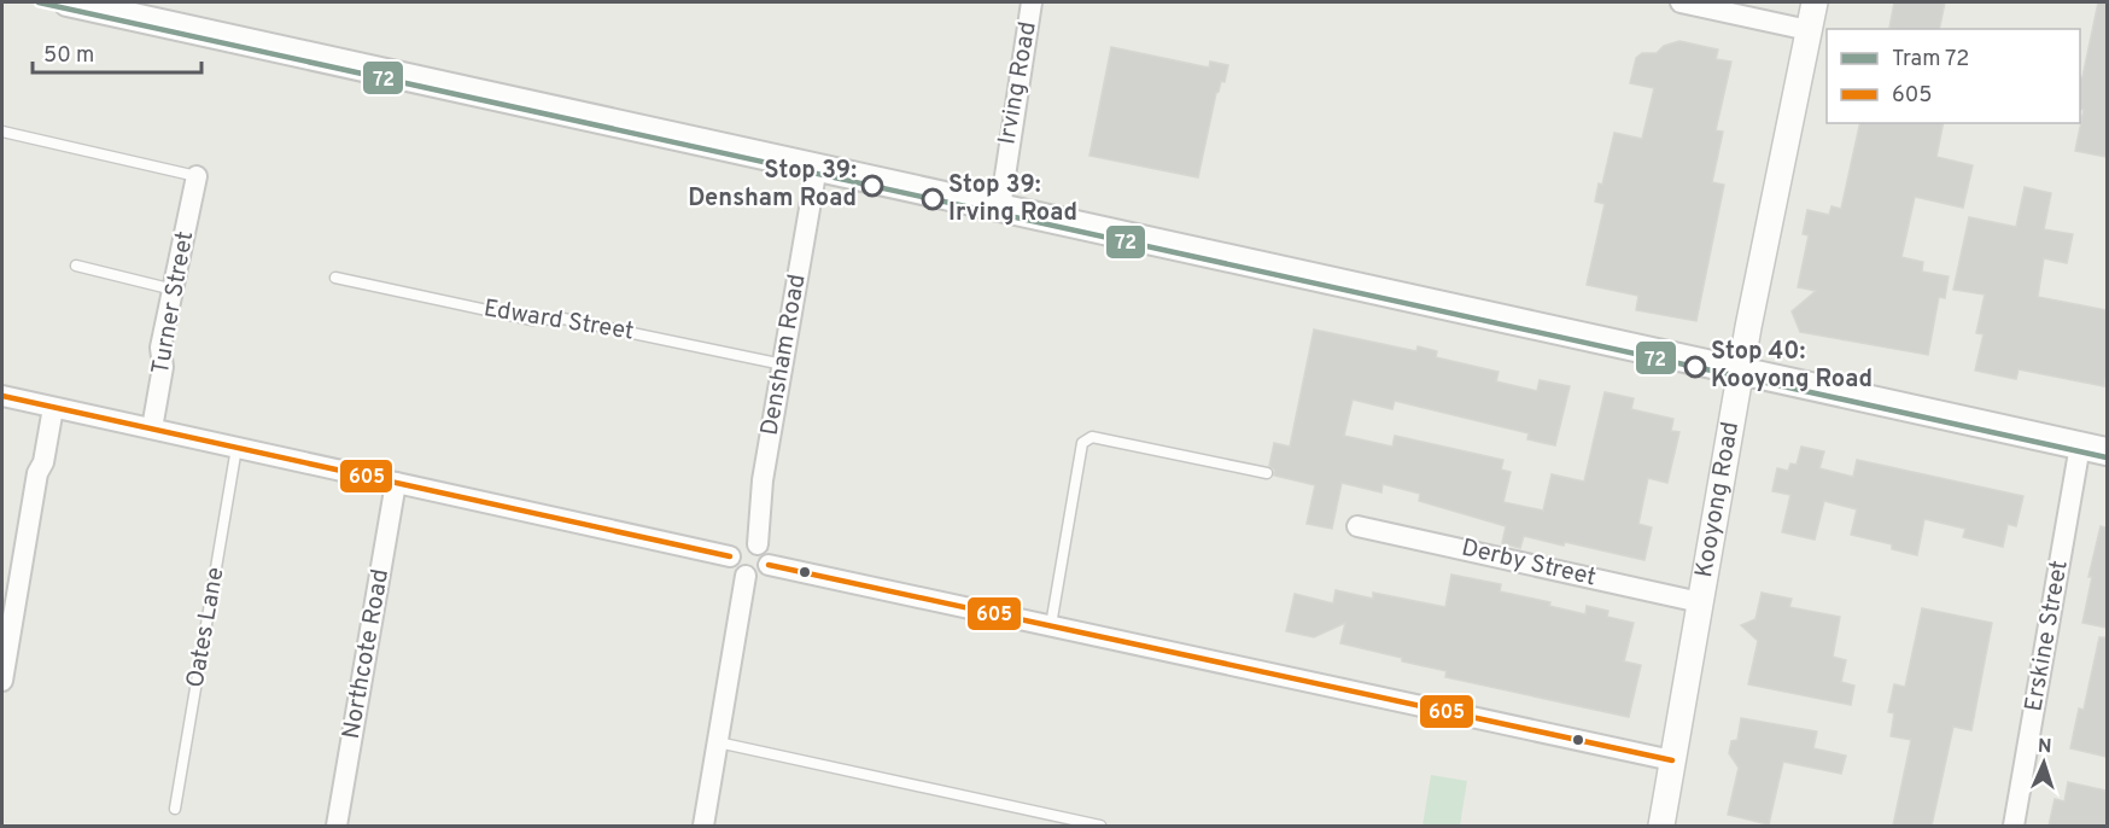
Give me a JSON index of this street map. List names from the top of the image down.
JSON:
{
  "streets": {
    "street": [
      "Irving Road",
      "Turner Street",
      "Densham Road",
      "Kooyong Road",
      "Derby Street",
      "Erskine Street",
      "Northcote Road"
    ],
    "lane": ["Edward Street", "Oates Lane"]
  },
  "crossings": [
    ["Edward Street", "Densham Road"],
    ["Kooyong Road", "Derby Street"]
  ],
  "places": ["Stop 39: Densham Road", "Stop 39: Irving Road", "Stop 40: Kooyong Road"],
  "lines": ["tram line 72", "transit line 605"],
  "legend": ["Tram 72", "605"],
  "scale_bar": "50 m",
  "north": "top"
}
